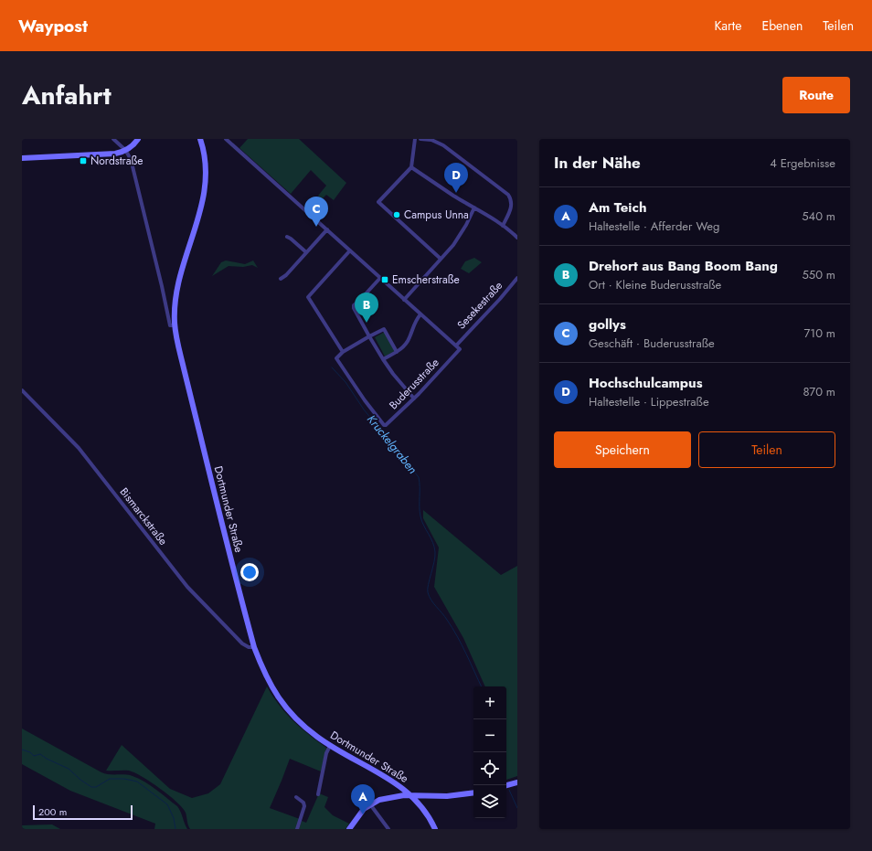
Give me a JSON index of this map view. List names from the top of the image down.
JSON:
{
  "streets": {
    "main road": ["Dortmunder Straße"],
    "street": ["Sesekestraße", "Buderusstraße", "Bismarckstraße"]
  },
  "crossings": [
    ["Sesekestraße", "Buderusstraße"],
    ["Dortmunder Straße", "Bismarckstraße"]
  ],
  "water": ["Kruckelgraben"],
  "places": {
    "transit": ["Nordstraße", "Emscherstraße"],
    "other": ["Campus Unna"]
  },
  "scale_bar": "200 m",
  "page": {
    "header": "Waypost",
    "nav": ["Karte", "Ebenen", "Teilen"],
    "title": "Anfahrt",
    "buttons": [
      "Route",
      ["Speichern", "Teilen"]
    ],
    "heading": ["In der Nähe", "4 Ergebnisse"],
    "pins": [
      "D",
      "C",
      "B",
      "A"
    ],
    "list": [
      {
        "mark": "A",
        "name": "Am Teich",
        "note": "Haltestelle · Afferder Weg",
        "value": "540 m"
      },
      {
        "mark": "B",
        "name": "Drehort aus Bang Boom Bang",
        "note": "Ort · Kleine Buderusstraße",
        "value": "550 m"
      },
      {
        "mark": "C",
        "name": "gollys",
        "note": "Geschäft · Buderusstraße",
        "value": "710 m"
      },
      {
        "mark": "D",
        "name": "Hochschulcampus",
        "note": "Haltestelle · Lippestraße",
        "value": "870 m"
      }
    ],
    "map_buttons": ["+", "−"],
    "scale": "200 m"
  }
}
